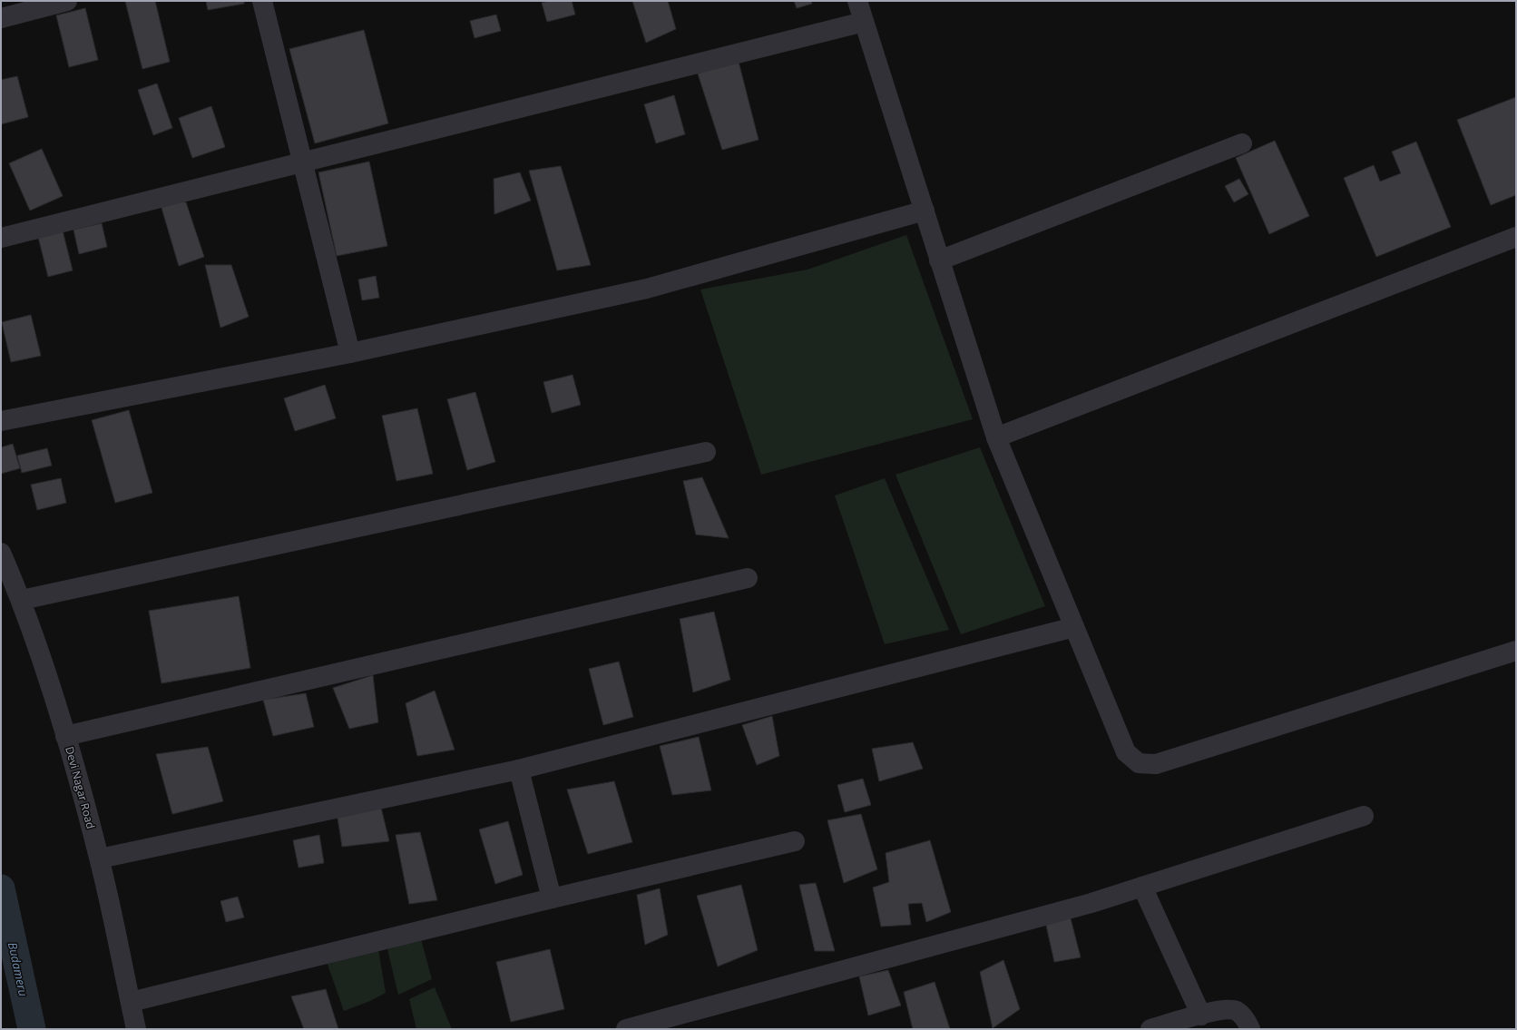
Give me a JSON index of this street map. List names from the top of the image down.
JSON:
{
  "streets": {
    "street": ["Devi Nagar Road"]
  },
  "water": ["Budameru"]
}
